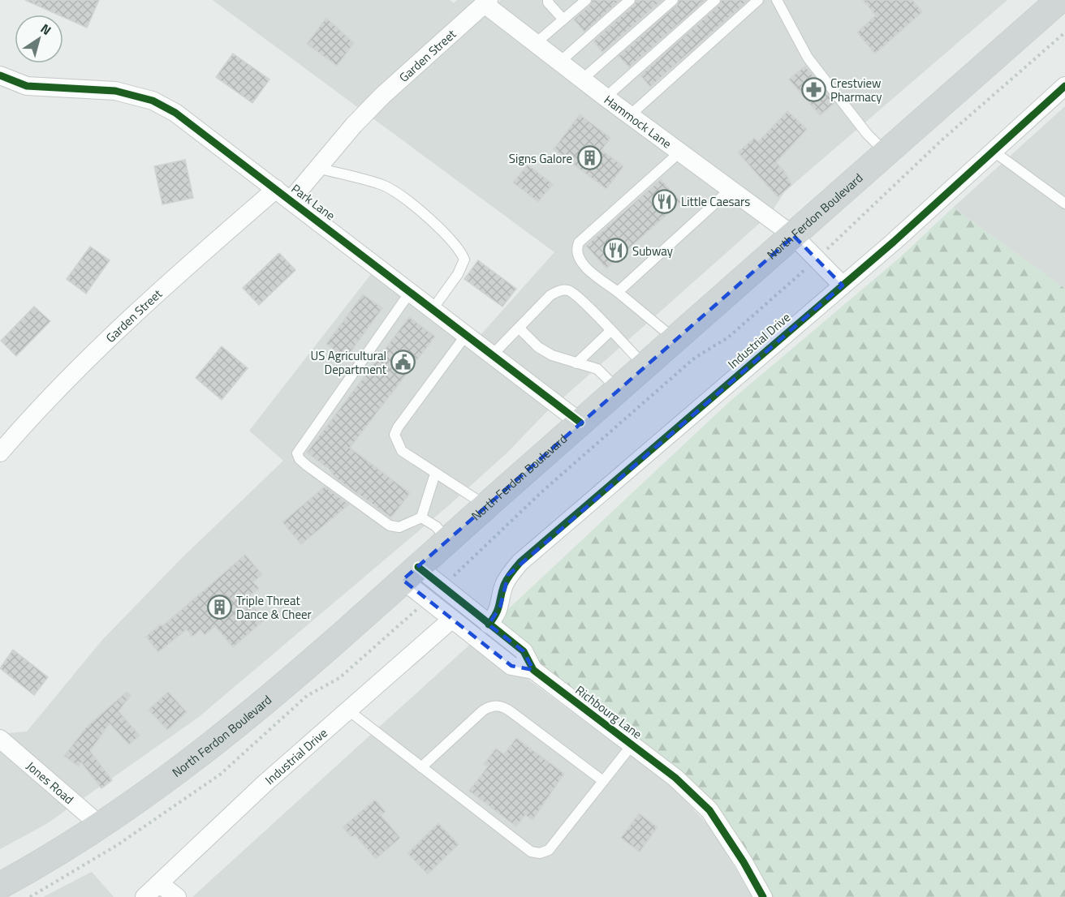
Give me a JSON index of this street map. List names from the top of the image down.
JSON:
{
  "streets": {
    "main road": ["North Ferdon Boulevard"],
    "street": [
      "Garden Street",
      "Hammock Lane",
      "Park Lane",
      "Industrial Drive",
      "Richbourg Lane",
      "Jones Road"
    ]
  },
  "crossings": [
    ["Garden Street", "Hammock Lane"],
    ["Garden Street", "Park Lane"],
    ["Hammock Lane", "North Ferdon Boulevard"],
    ["Hammock Lane", "Industrial Drive"],
    ["Park Lane", "North Ferdon Boulevard"],
    ["North Ferdon Boulevard", "Richbourg Lane"],
    ["North Ferdon Boulevard", "Jones Road"],
    ["Industrial Drive", "Richbourg Lane"]
  ],
  "places": {
    "pharmacy": ["Crestview Pharmacy"],
    "building": ["Signs Galore", "Triple Threat Dance & Cheer"],
    "restaurant": ["Little Caesars", "Subway"],
    "public building": ["US Agricultural Department"]
  },
  "north": "top right"
}
